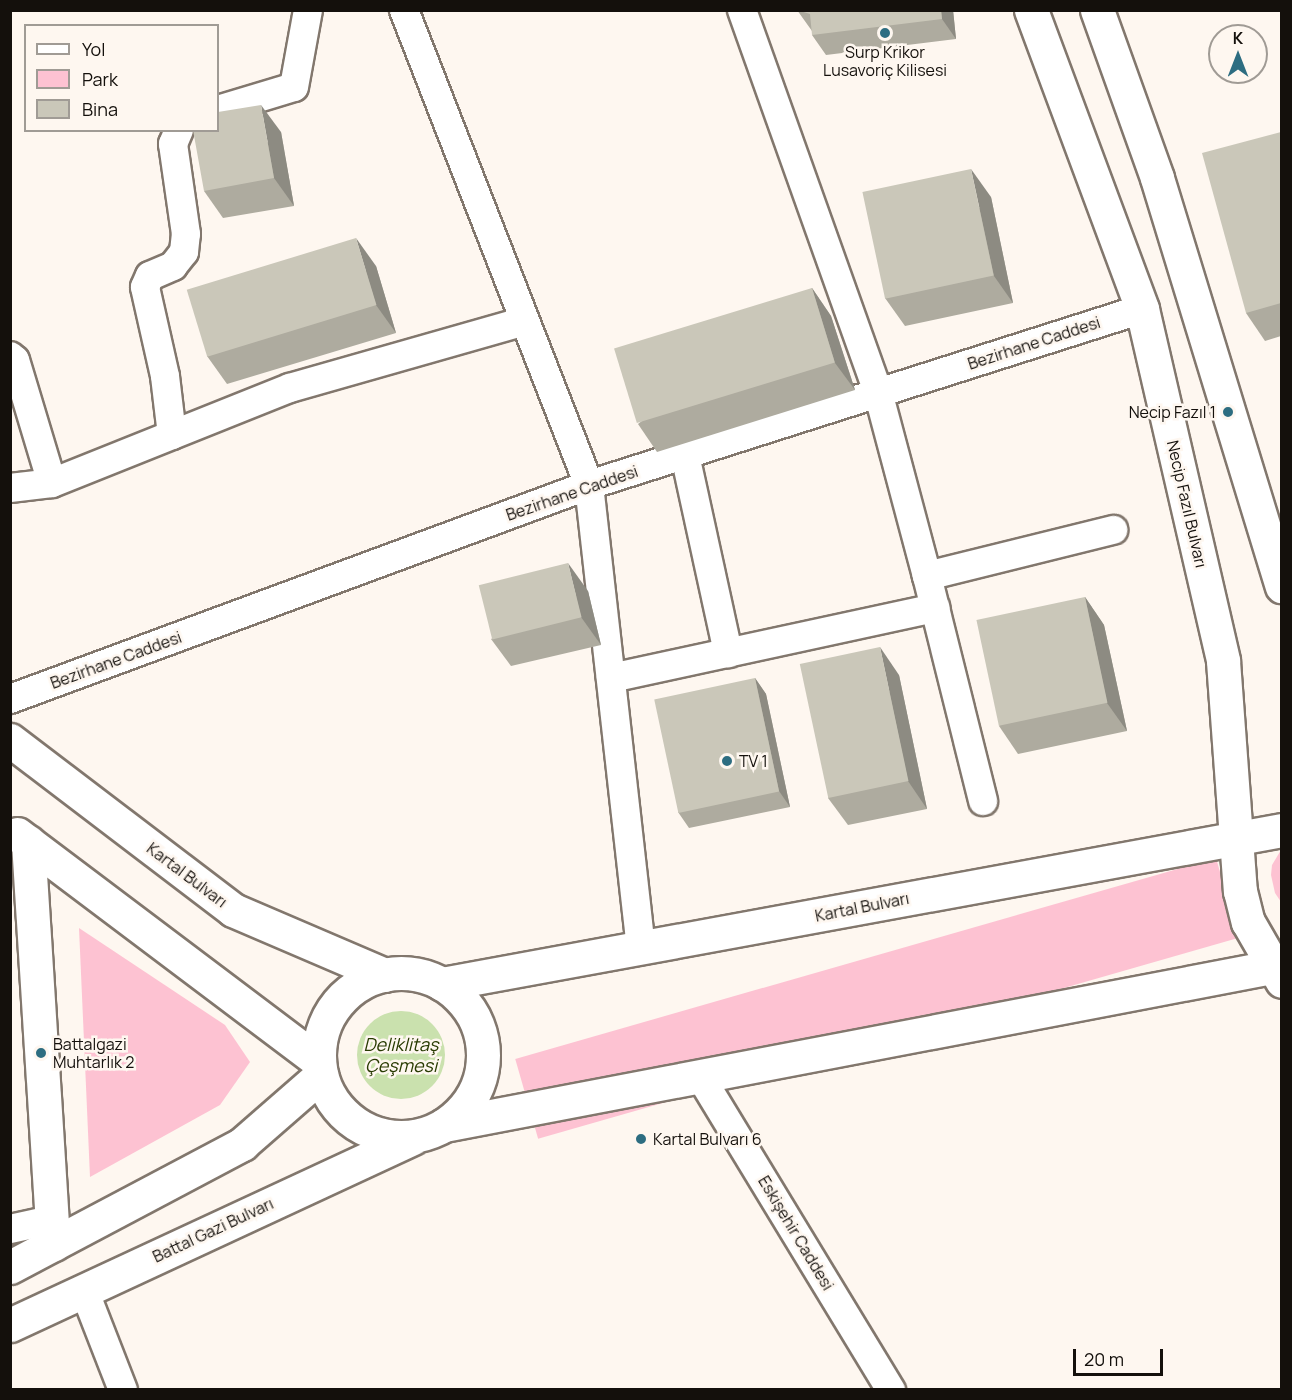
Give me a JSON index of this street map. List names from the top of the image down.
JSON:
{
  "streets": {
    "main road": ["Necip Fazıl Bulvarı", "Kartal Bulvarı", "Battal Gazi Bulvarı"],
    "street": ["Bezirhane Caddesi", "Eskişehir Caddesi"]
  },
  "crossings": [
    ["Bezirhane Caddesi", "Necip Fazıl Bulvarı"],
    ["Necip Fazıl Bulvarı", "Kartal Bulvarı"],
    ["Kartal Bulvarı", "Battal Gazi Bulvarı"]
  ],
  "water": ["Deliklitaş Çeşmesi"],
  "places": [
    "Surp Krikor Lusavoriç Kilisesi",
    "Necip Fazıl 1",
    "TV 1",
    "Battalgazi Muhtarlık 2",
    "Kartal Bulvarı 6"
  ],
  "legend": ["Yol", "Park", "Bina"],
  "scale_bar": "20 m",
  "north": "top"
}
